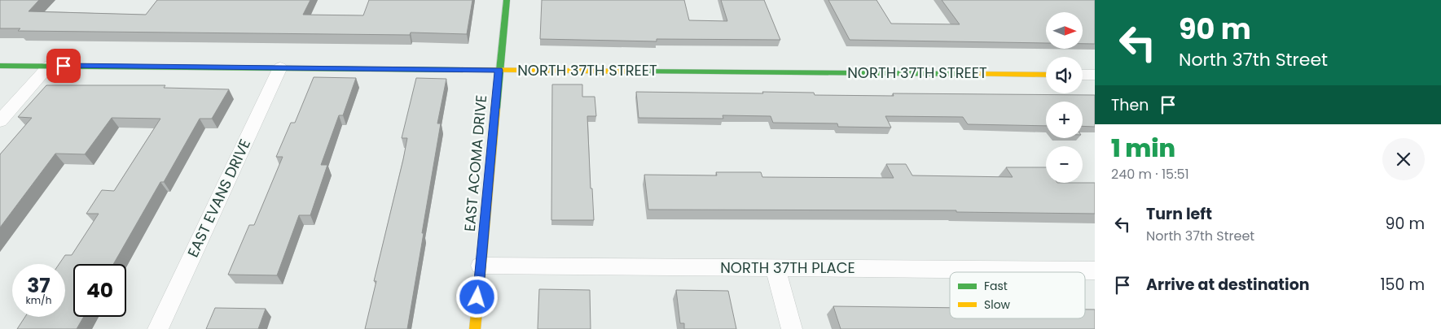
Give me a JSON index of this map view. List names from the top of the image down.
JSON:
{
  "streets": {
    "street": [
      "NORTH 37TH STREET",
      "EAST ACOMA DRIVE",
      "EAST EVANS DRIVE",
      "NORTH 37TH PLACE"
    ]
  },
  "crossings": [
    ["NORTH 37TH STREET", "EAST ACOMA DRIVE"],
    ["NORTH 37TH STREET", "EAST EVANS DRIVE"],
    ["EAST ACOMA DRIVE", "NORTH 37TH PLACE"]
  ],
  "legend": ["Fast", "Slow"],
  "north": "right",
  "page": {
    "turn": ["90 m", "North 37th Street"],
    "map_buttons": ["+", "−"],
    "then": "Then",
    "heading": ["1 min", "240 m · 15:51"],
    "list": [
      {
        "name": "Turn left",
        "note": "North 37th Street",
        "value": "90 m"
      },
      {
        "name": "Arrive at destination",
        "value": "150 m"
      }
    ],
    "speed": "37 km/h",
    "limit": "40"
  }
}
